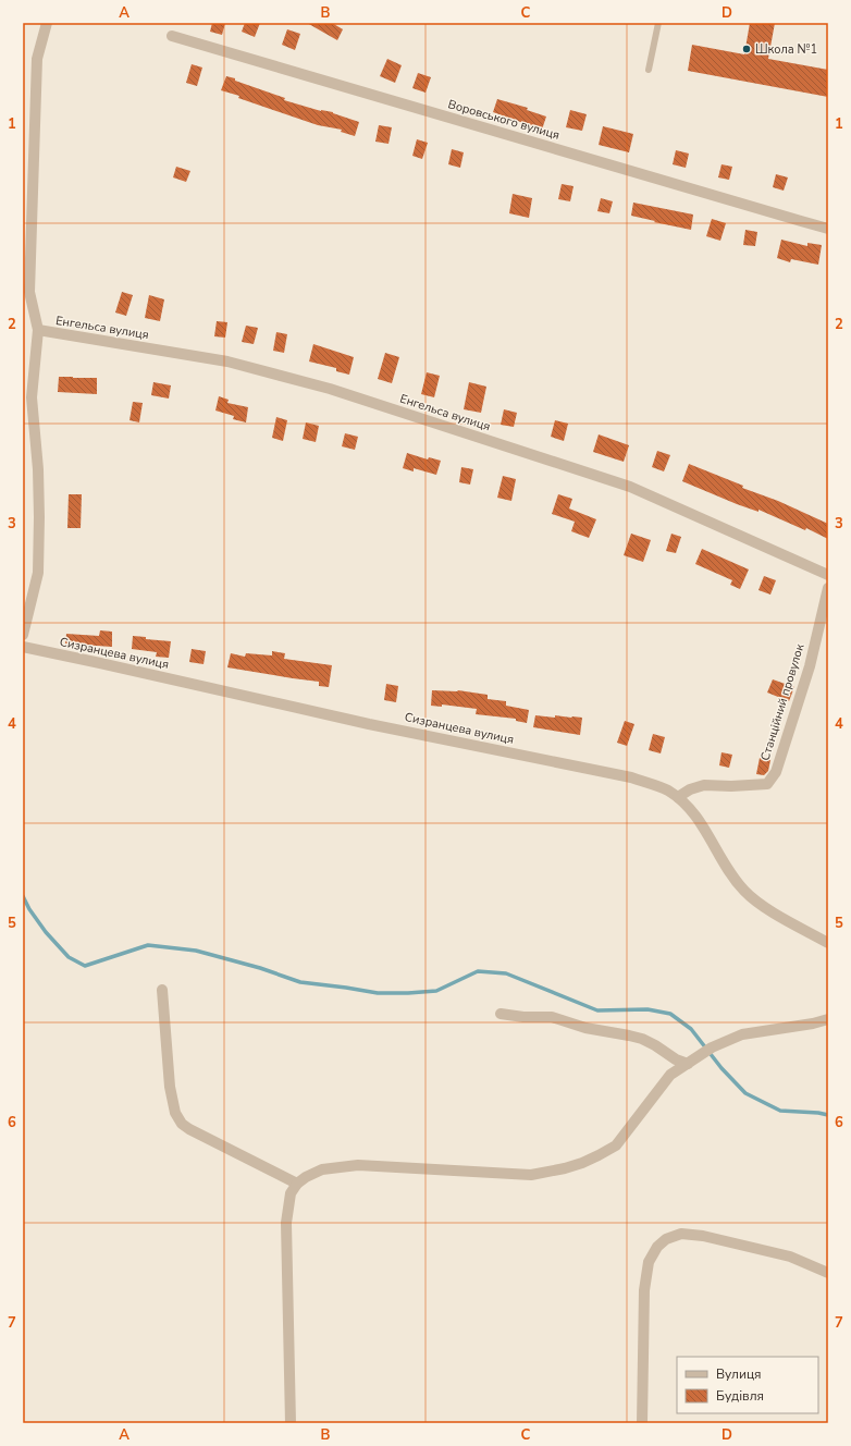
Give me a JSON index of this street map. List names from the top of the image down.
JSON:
{
  "streets": {
    "street": [
      "Воровського вулиця",
      "Енгельса вулиця",
      "Сизранцева вулиця",
      "Станційний провулок"
    ]
  },
  "crossings": [
    ["Сизранцева вулиця", "Станційний провулок"]
  ],
  "places": ["Школа №1"],
  "legend": ["Вулиця", "Будівля"],
  "grid": {
    "columns": [
      "A",
      "B",
      "C",
      "D"
    ],
    "rows": [
      "1",
      "2",
      "3",
      "4",
      "5",
      "6",
      "7"
    ]
  }
}
